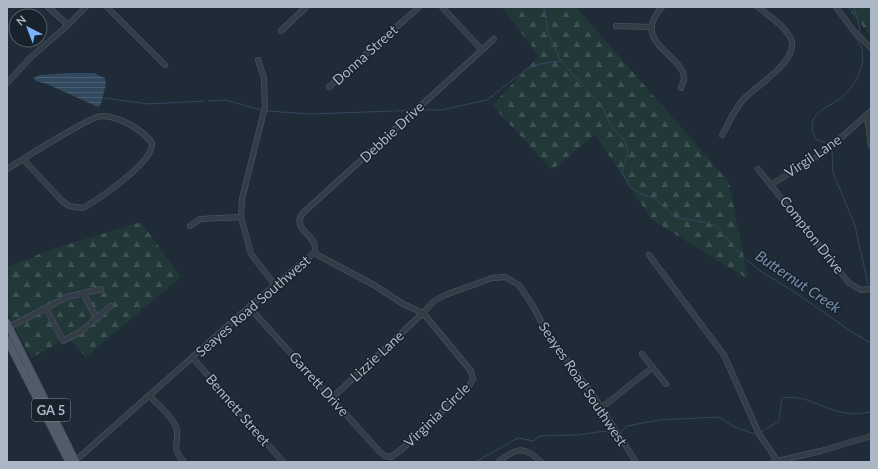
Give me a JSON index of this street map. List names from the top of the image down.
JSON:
{
  "streets": {
    "main road": ["GA 5"],
    "street": [
      "Donna Street",
      "Debbie Drive",
      "Virgil Lane",
      "Compton Drive",
      "Seayes Road Southwest",
      "Lizzie Lane",
      "Garrett Drive",
      "Bennett Street",
      "Virginia Circle"
    ]
  },
  "crossings": [
    ["Debbie Drive", "Seayes Road Southwest"],
    ["Virgil Lane", "Compton Drive"],
    ["Seayes Road Southwest", "Lizzie Lane"],
    ["Seayes Road Southwest", "Garrett Drive"],
    ["Seayes Road Southwest", "GA 5"],
    ["Seayes Road Southwest", "Bennett Street"],
    ["Seayes Road Southwest", "Virginia Circle"],
    ["Lizzie Lane", "Garrett Drive"],
    ["Lizzie Lane", "Virginia Circle"],
    ["Garrett Drive", "Virginia Circle"]
  ],
  "water": ["Butternut Creek"],
  "north": "top left"
}
